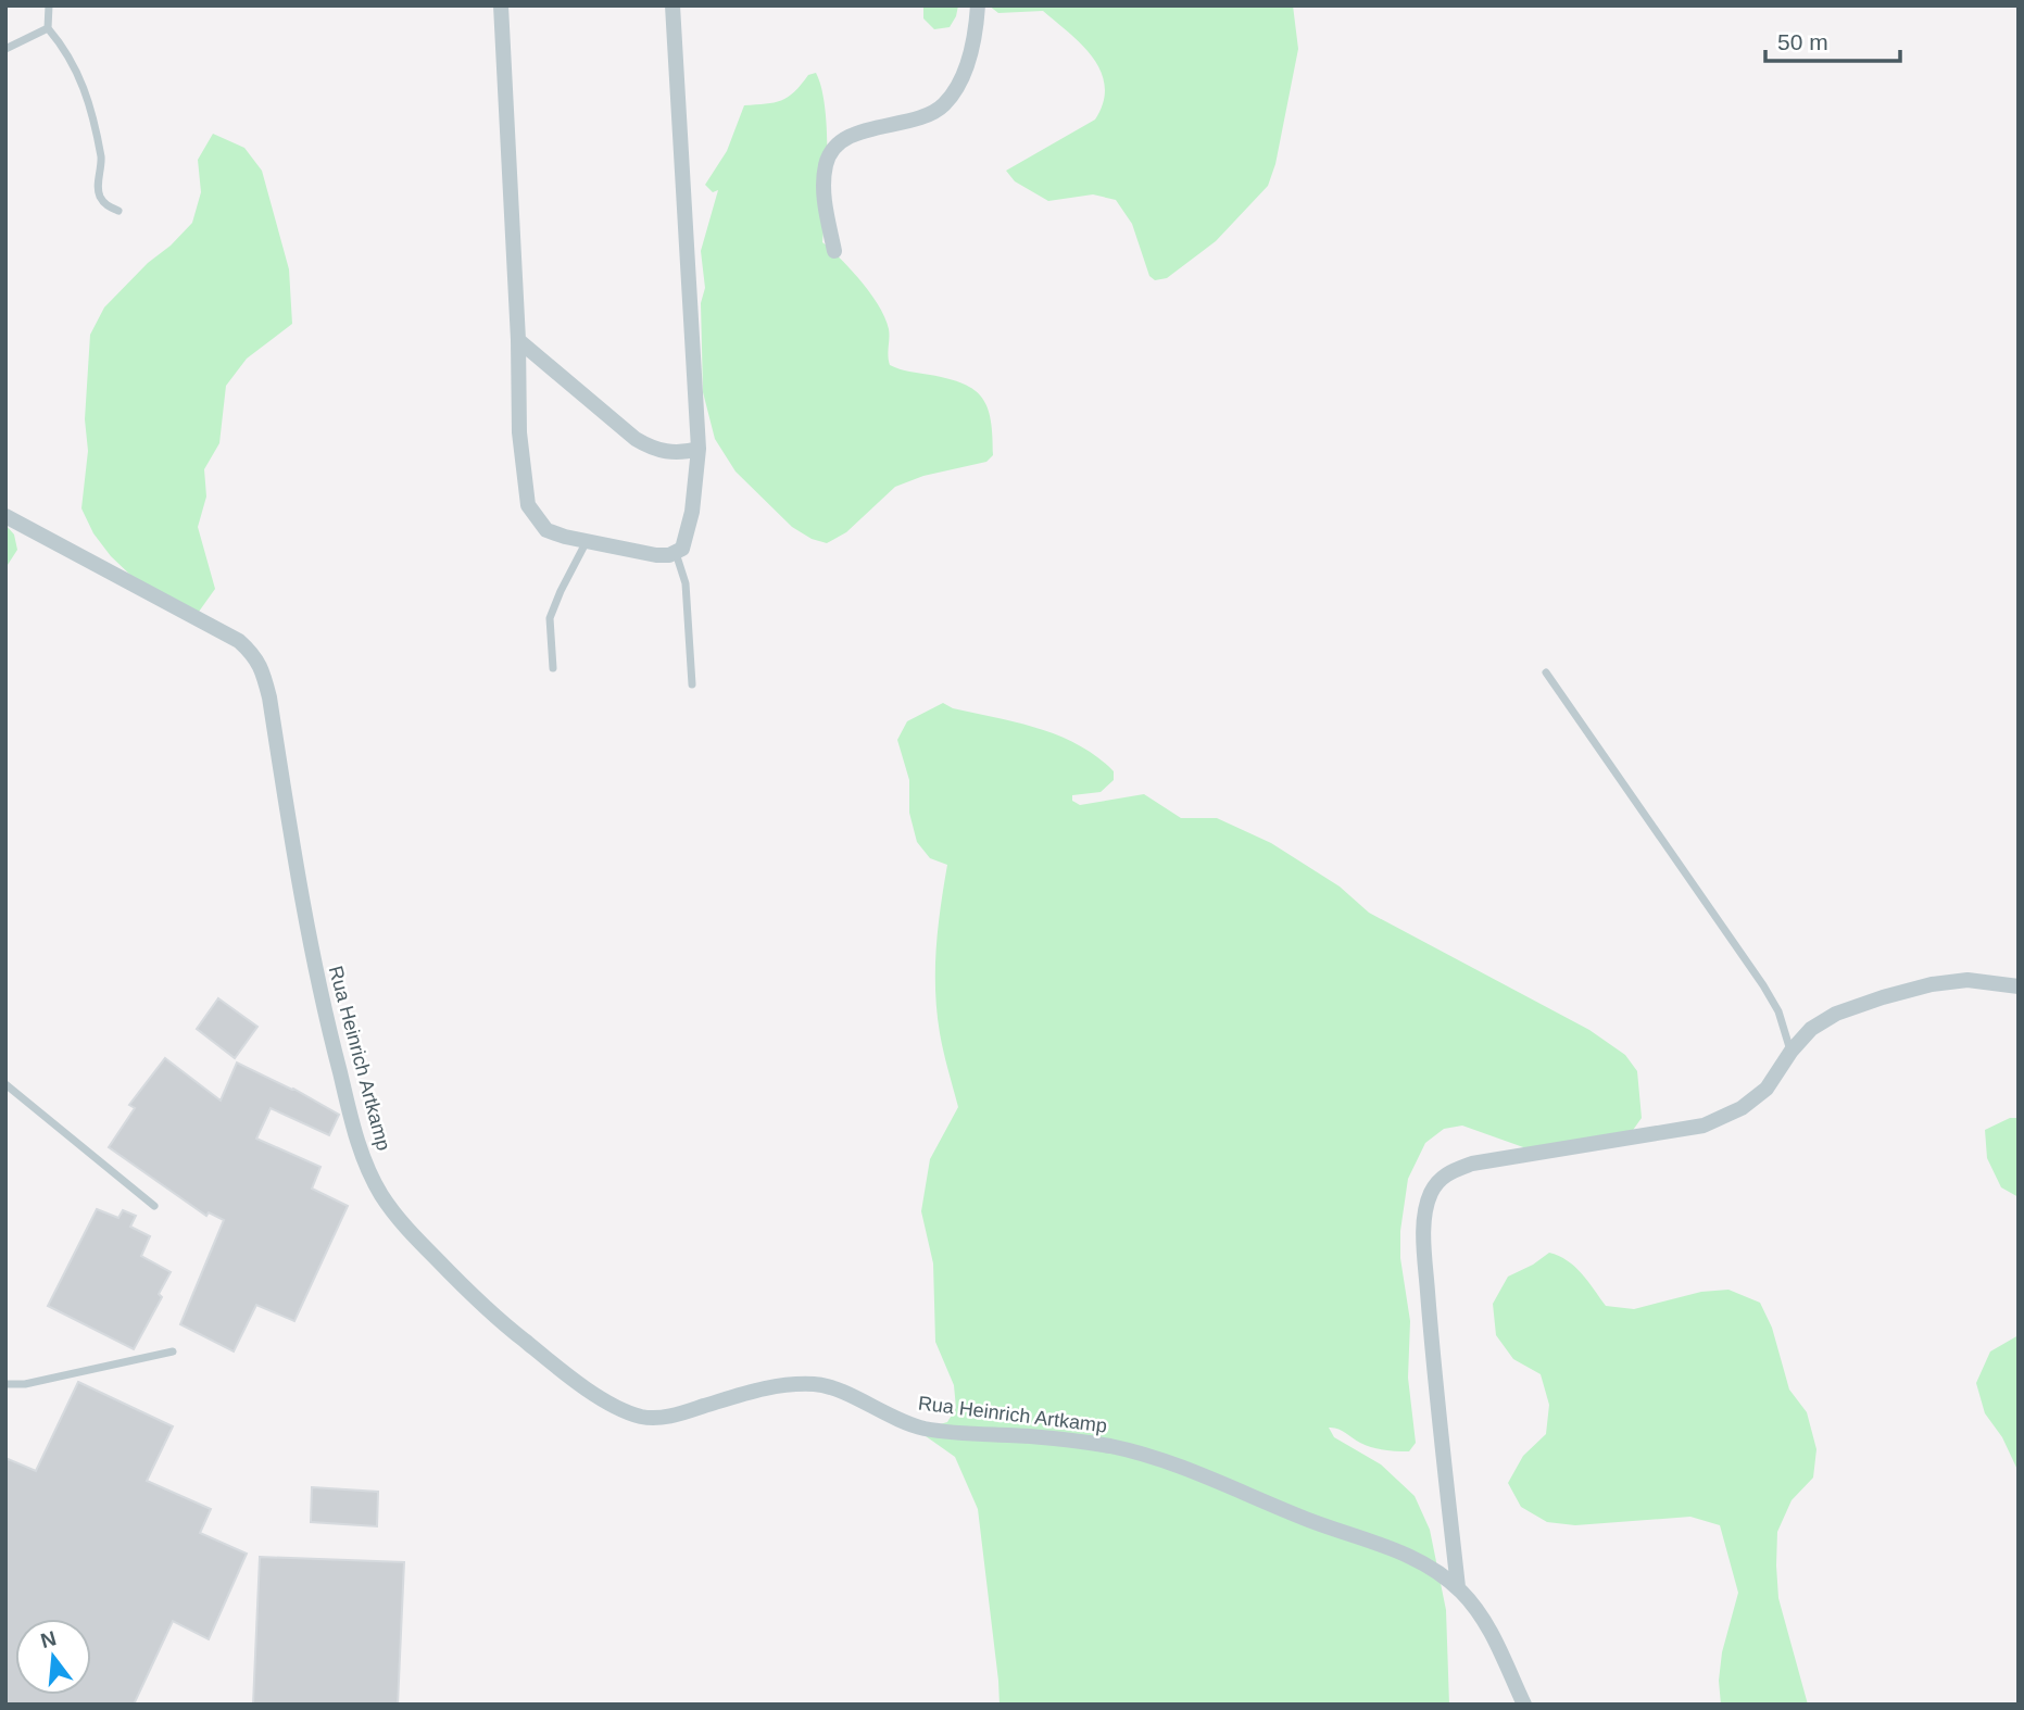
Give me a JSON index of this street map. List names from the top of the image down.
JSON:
{
  "streets": {
    "street": ["Rua Heinrich Artkamp"]
  },
  "scale_bar": "50 m",
  "north": "top"
}
